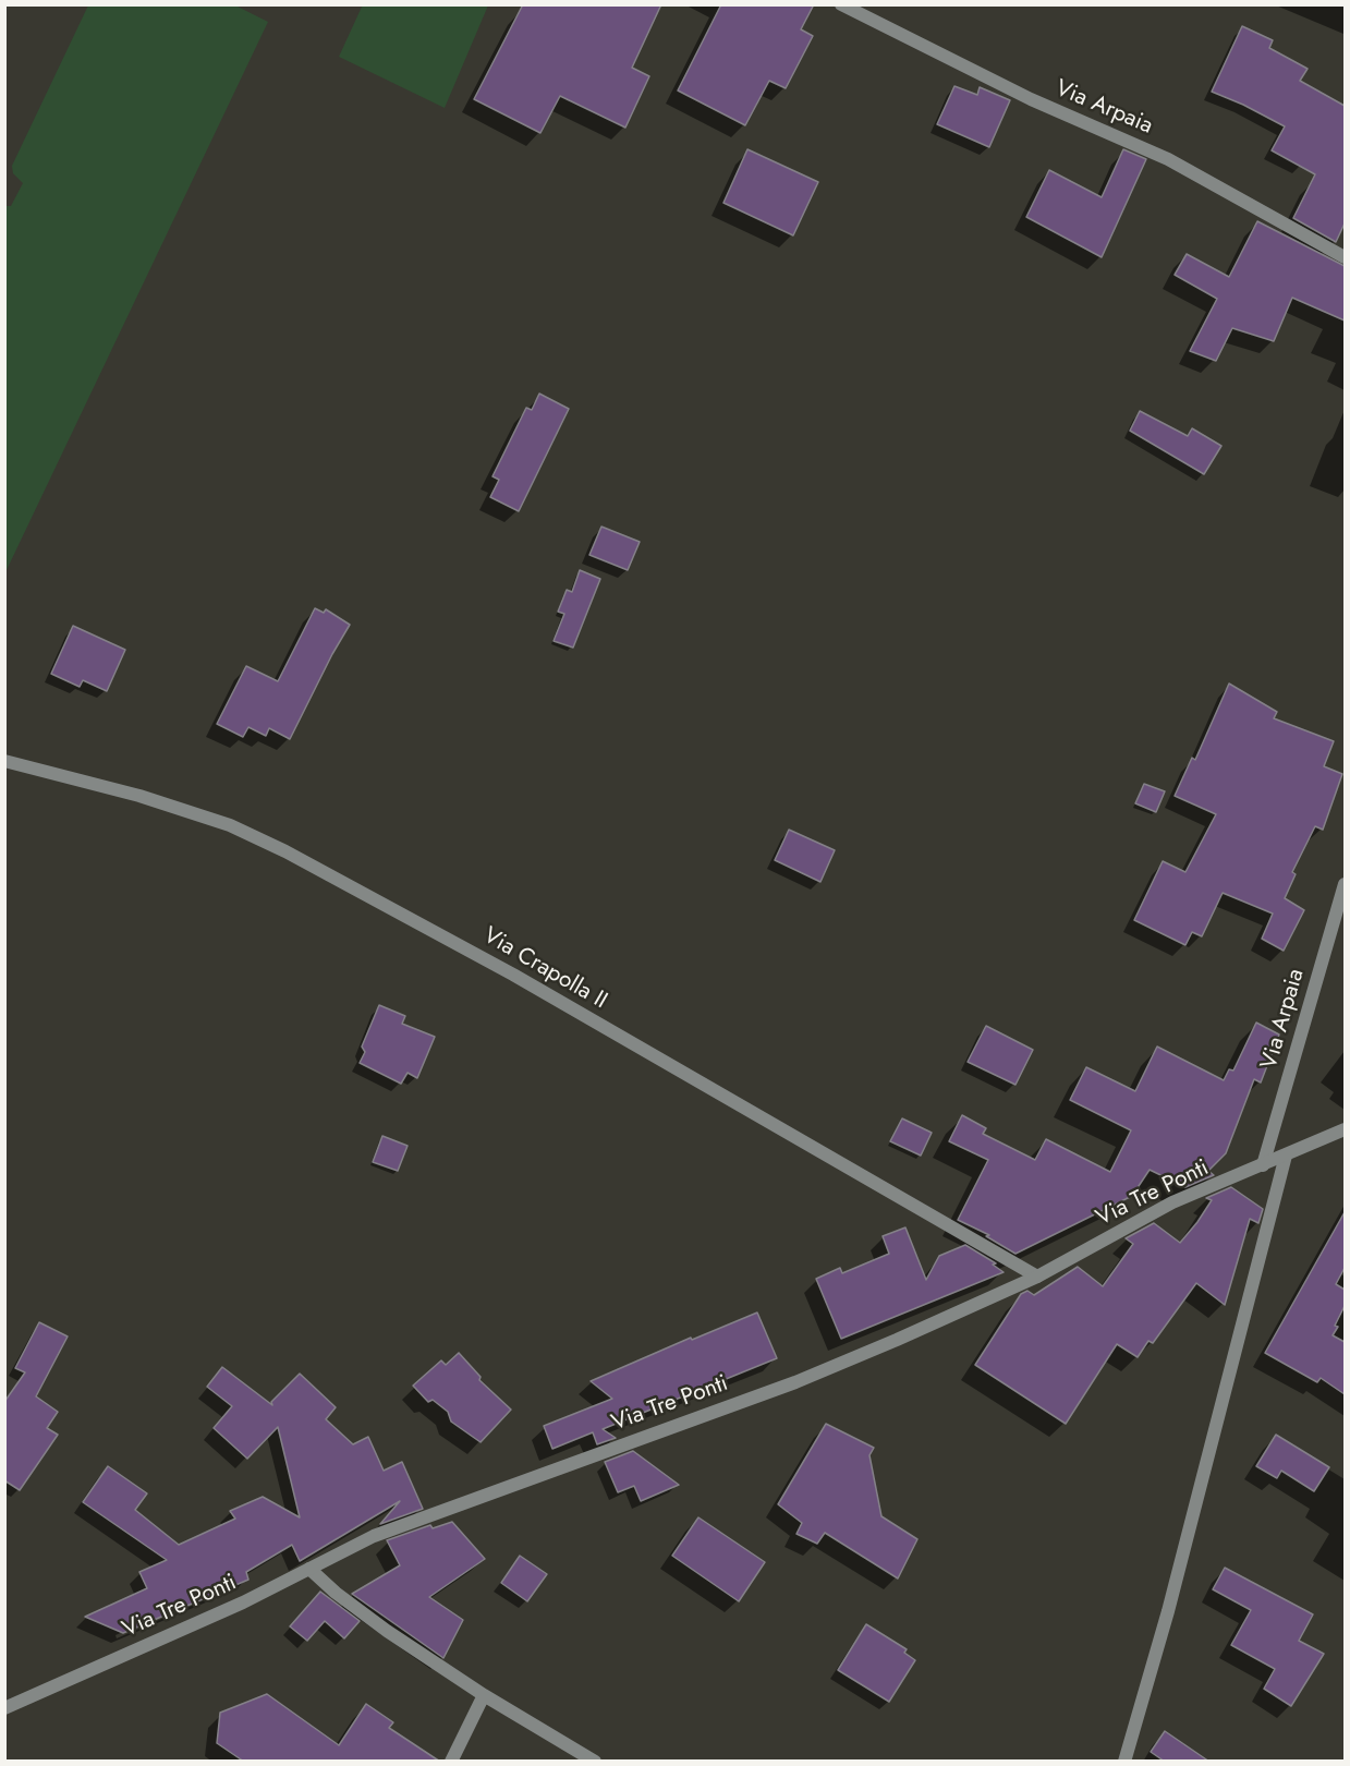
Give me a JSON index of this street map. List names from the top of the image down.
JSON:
{
  "streets": {
    "street": ["Via Arpaia", "Via Crapolla II", "Via Tre Ponti"]
  },
  "crossings": [
    ["Via Arpaia", "Via Tre Ponti"],
    ["Via Crapolla II", "Via Tre Ponti"]
  ]
}
